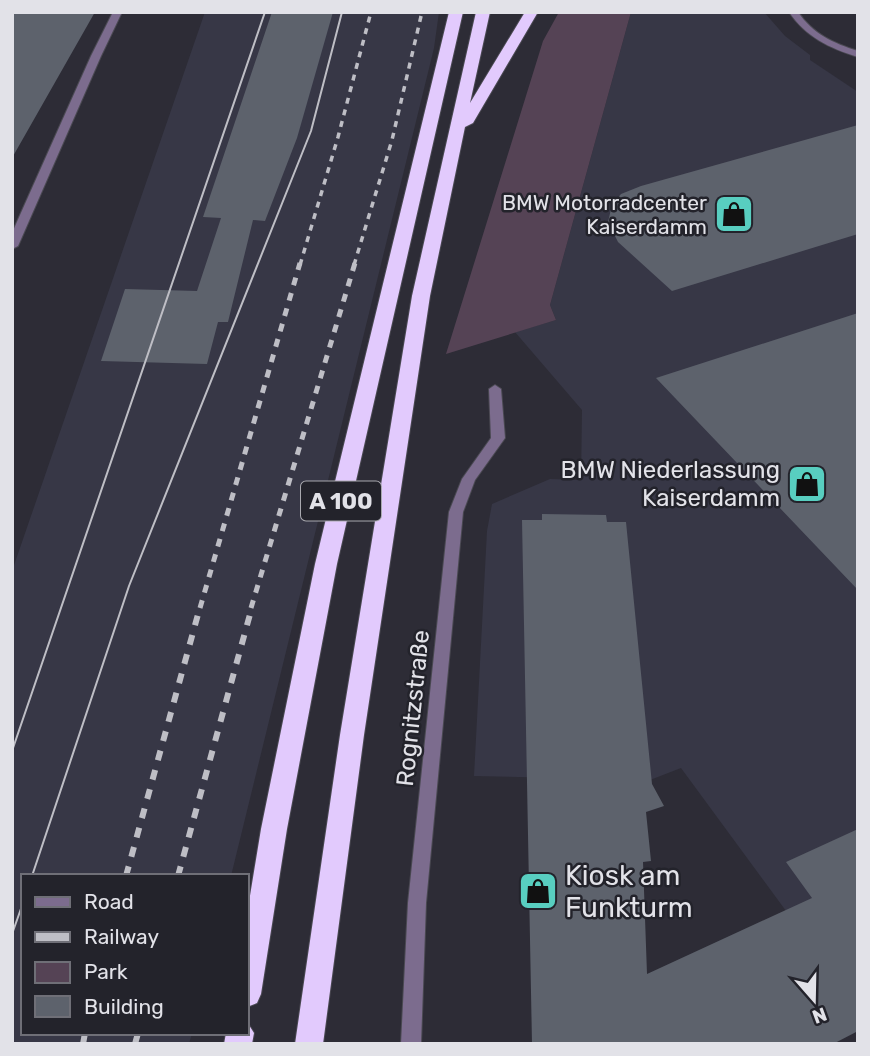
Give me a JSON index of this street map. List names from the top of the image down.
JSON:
{
  "streets": {
    "highway": ["A 100"],
    "street": ["Rognitzstraße"]
  },
  "places": {
    "shop": ["BMW Motorradcenter Kaiserdamm", "BMW Niederlassung Kaiserdamm", "Kiosk am Funkturm"]
  },
  "legend": [
    "Road",
    "Railway",
    "Park",
    "Building"
  ],
  "north": "bottom"
}
